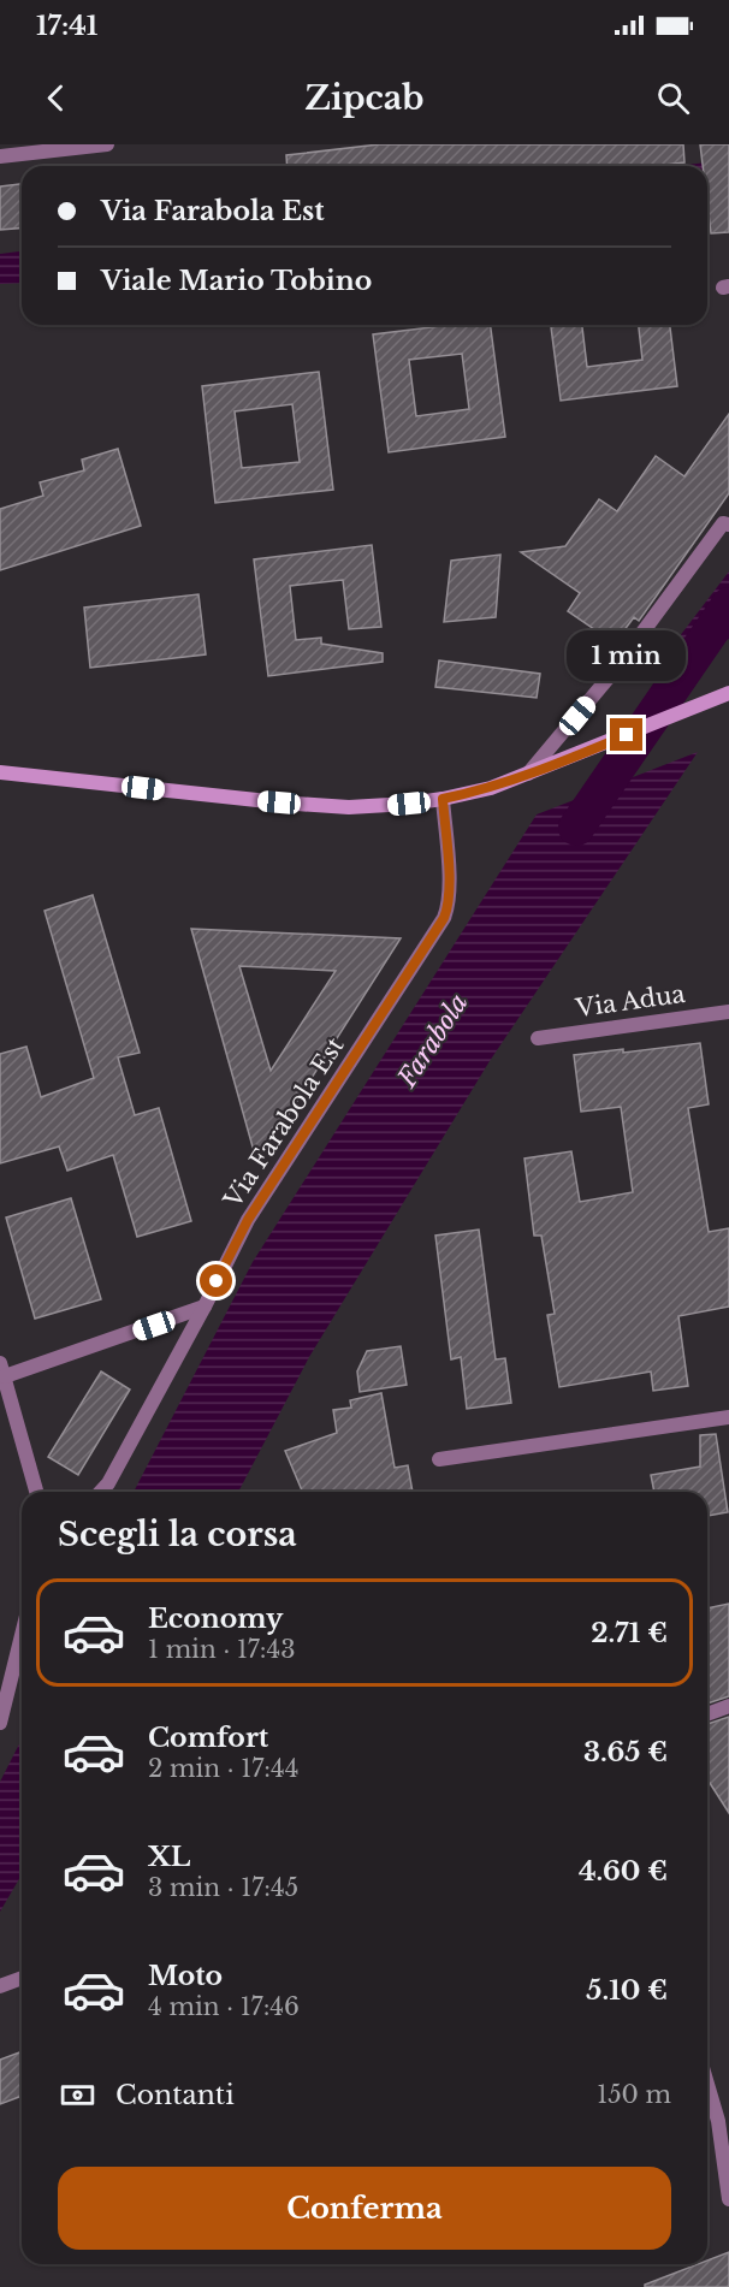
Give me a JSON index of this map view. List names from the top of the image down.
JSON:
{
  "streets": {
    "street": ["Via Adua", "Via Farabola Est"]
  },
  "water": ["Farabola"],
  "page": {
    "status": "17:41",
    "header": "Zipcab",
    "banner": ["Via Farabola Est", "Viale Mario Tobino"],
    "bubble": "1 min",
    "heading": "Scegli la corsa",
    "list": [
      {
        "name": "Economy",
        "note": "1 min · 17:43",
        "value": "2.71 €"
      },
      {
        "name": "Comfort",
        "note": "2 min · 17:44",
        "value": "3.65 €"
      },
      {
        "name": "XL",
        "note": "3 min · 17:45",
        "value": "4.60 €"
      },
      {
        "name": "Moto",
        "note": "4 min · 17:46",
        "value": "5.10 €"
      }
    ],
    "pay": ["Contanti", "150 m"],
    "buttons": "Conferma"
  }
}
